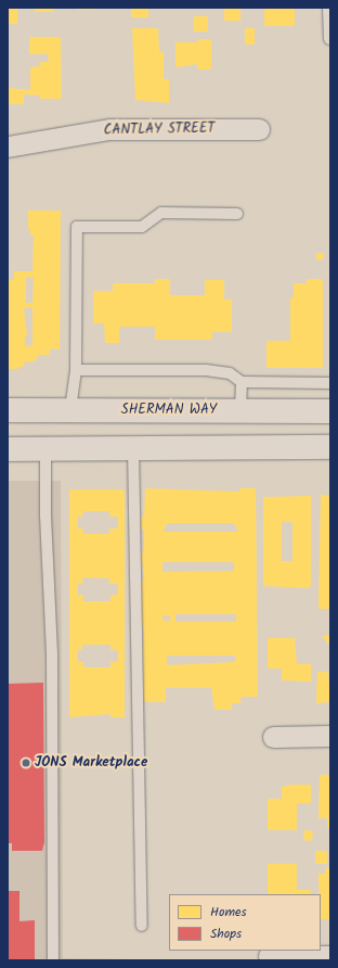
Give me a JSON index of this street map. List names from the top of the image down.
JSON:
{
  "streets": {
    "main road": ["SHERMAN WAY"],
    "street": ["CANTLAY STREET"]
  },
  "places": ["JONS Marketplace"],
  "legend": ["Homes", "Shops"]
}
